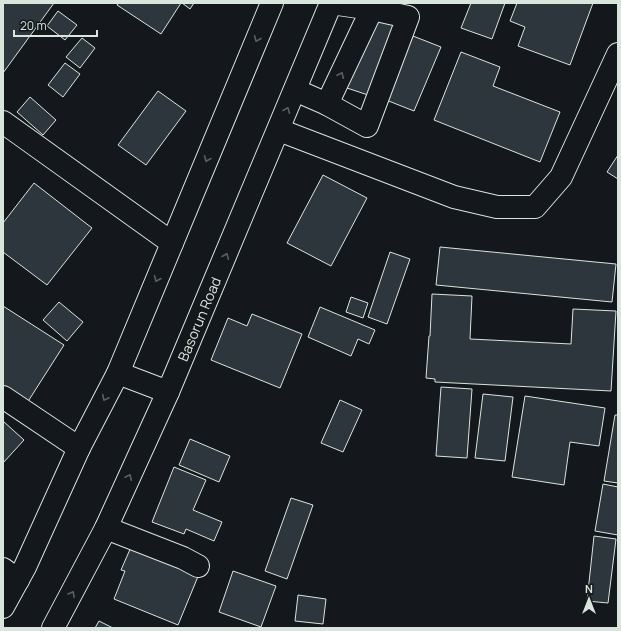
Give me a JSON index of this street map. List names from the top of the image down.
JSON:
{
  "streets": {
    "main road": ["Basorun Road"]
  },
  "scale_bar": "20 m",
  "north": "top"
}
